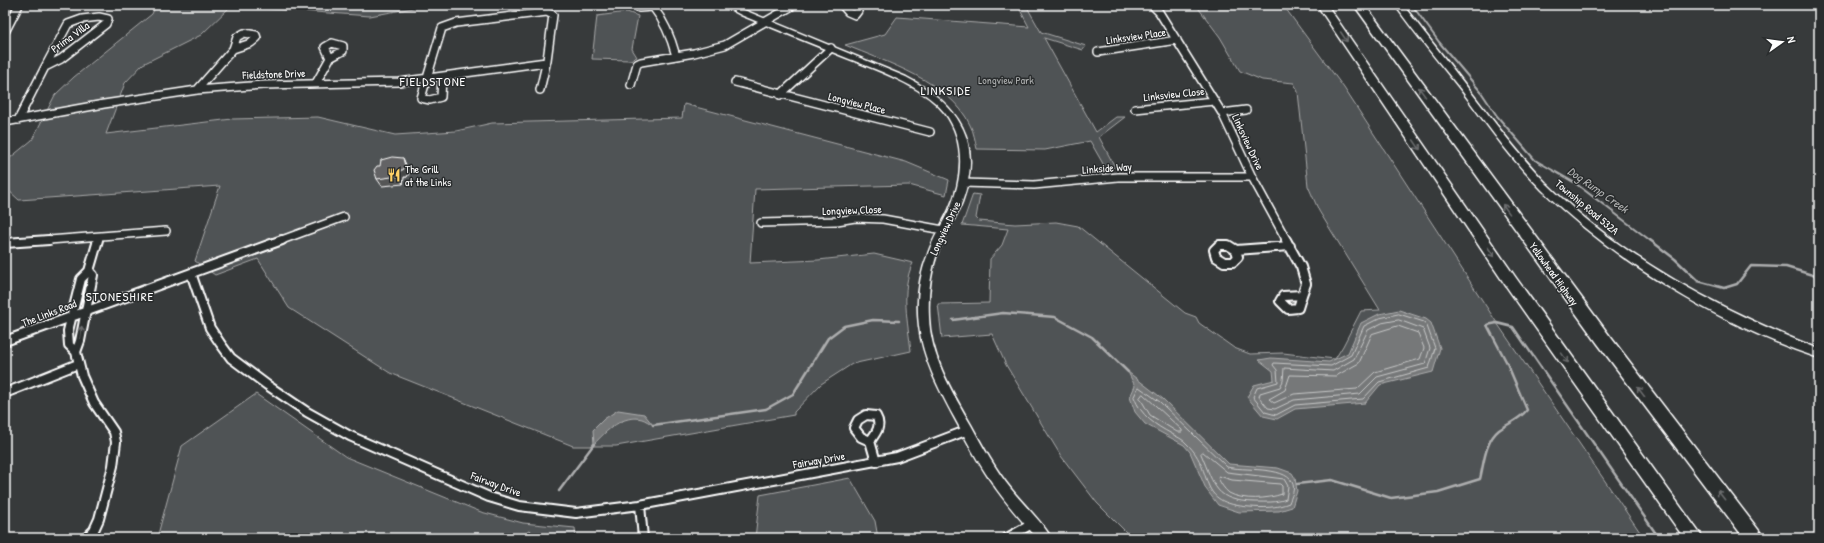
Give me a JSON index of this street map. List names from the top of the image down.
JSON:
{
  "streets": {
    "highway": ["Yellowhead Highway"],
    "street": [
      "Linksview Place",
      "Prima Villa",
      "Fieldstone Drive",
      "Linksview Close",
      "Longview Place",
      "Linksview Drive",
      "Linkside Way",
      "Township Road 532A",
      "Longview Close",
      "Longview Drive",
      "The Links Road",
      "Fairway Drive"
    ]
  },
  "crossings": [
    ["Linksview Place", "Linksview Drive"],
    ["Prima Villa", "Fieldstone Drive"],
    ["Linksview Close", "Linksview Drive"],
    ["Linksview Drive", "Linkside Way"],
    ["Linkside Way", "Longview Drive"],
    ["Longview Close", "Longview Drive"],
    ["Longview Drive", "Fairway Drive"],
    ["The Links Road", "Fairway Drive"]
  ],
  "districts": ["FIELDSTONE", "LINKSIDE", "STONESHIRE"],
  "water": ["Dog Rump Creek"],
  "parks": ["Longview Park"],
  "places": {
    "restaurant": ["The Grill at the Links"]
  },
  "north": "right"
}
